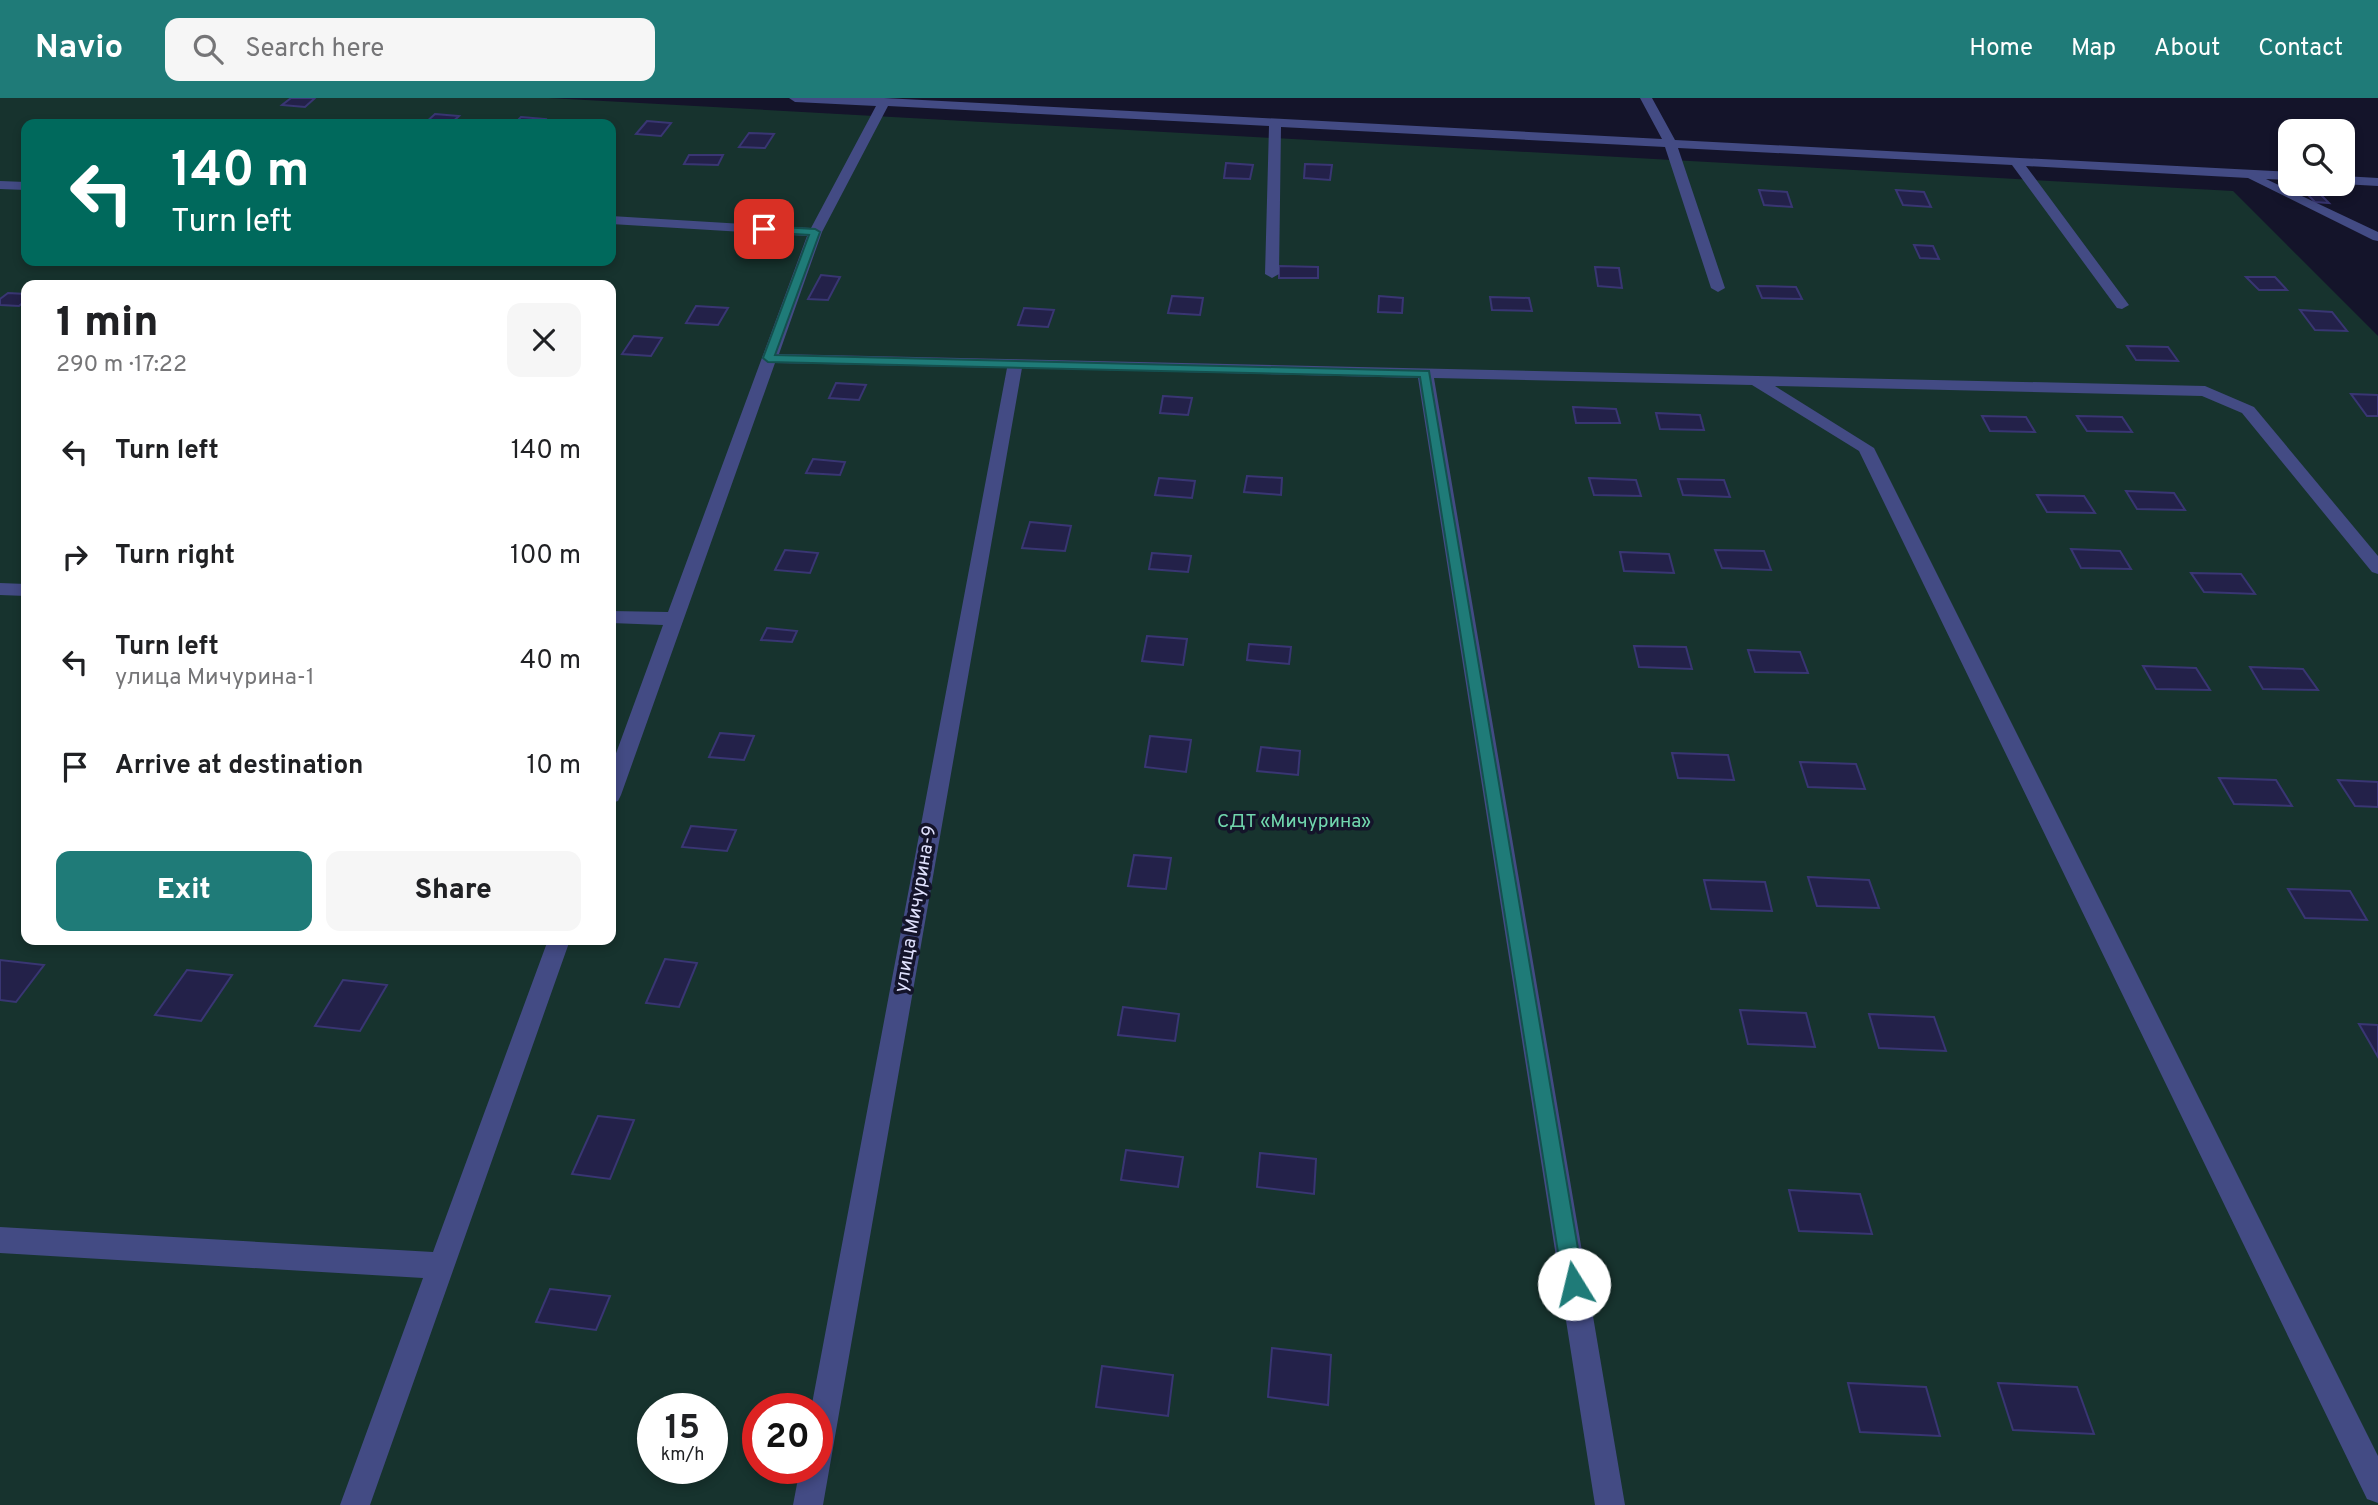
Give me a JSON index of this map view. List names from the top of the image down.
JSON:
{
  "streets": {
    "street": ["улица Мичурина-9"]
  },
  "parks": ["СДТ «Мичурина»"],
  "page": {
    "header": "Navio",
    "search": "Search here",
    "nav": [
      "Home",
      "Map",
      "About",
      "Contact"
    ],
    "turn": ["140 m", "Turn left"],
    "heading": ["1 min", "290 m · 17:22"],
    "list": [
      {
        "name": "Turn left",
        "value": "140 m"
      },
      {
        "name": "Turn right",
        "value": "100 m"
      },
      {
        "name": "Turn left",
        "note": "улица Мичурина-1",
        "value": "40 m"
      },
      {
        "name": "Arrive at destination",
        "value": "10 m"
      }
    ],
    "buttons": ["Exit", "Share"],
    "speed": "15 km/h",
    "limit": "20"
  }
}
